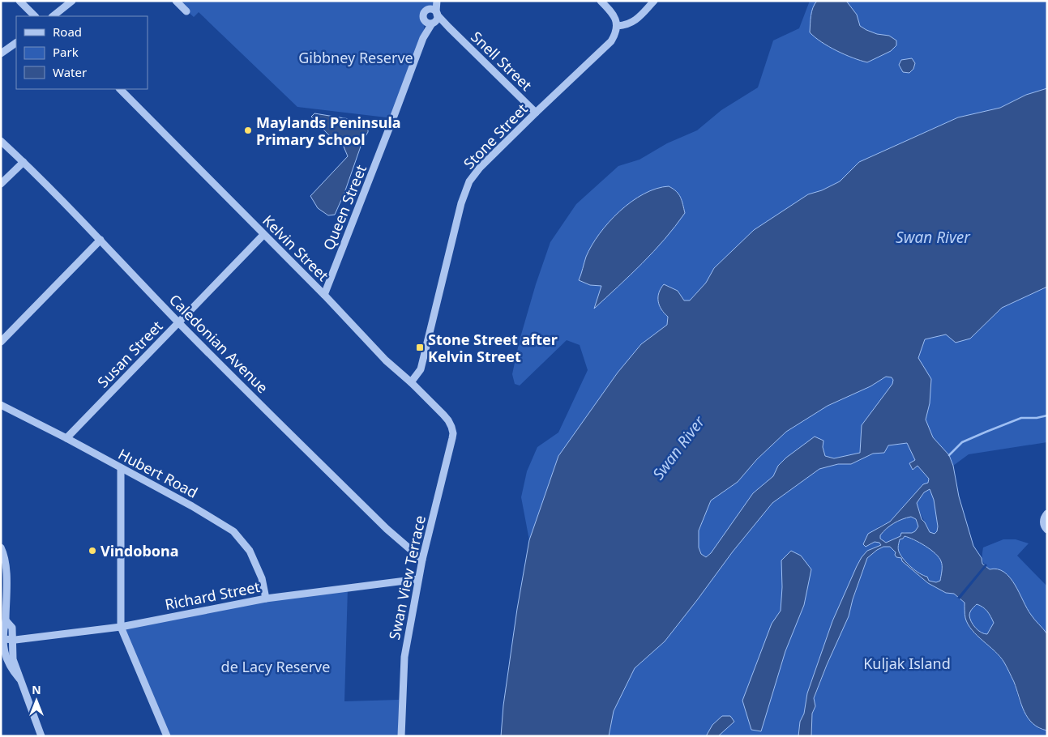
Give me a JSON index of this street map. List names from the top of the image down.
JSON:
{
  "streets": {
    "street": [
      "Snell Street",
      "Stone Street",
      "Queen Street",
      "Kelvin Street",
      "Caledonian Avenue",
      "Susan Street",
      "Hubert Road",
      "Swan View Terrace",
      "Richard Street"
    ]
  },
  "crossings": [
    ["Snell Street", "Stone Street"],
    ["Snell Street", "Queen Street"],
    ["Stone Street", "Kelvin Street"],
    ["Queen Street", "Kelvin Street"],
    ["Kelvin Street", "Susan Street"],
    ["Kelvin Street", "Swan View Terrace"],
    ["Caledonian Avenue", "Susan Street"],
    ["Caledonian Avenue", "Swan View Terrace"],
    ["Susan Street", "Hubert Road"],
    ["Hubert Road", "Richard Street"],
    ["Swan View Terrace", "Richard Street"]
  ],
  "water": ["Swan River"],
  "parks": ["Gibbney Reserve", "Kuljak Island", "de Lacy Reserve"],
  "places": {
    "other": ["Maylands Peninsula Primary School", "Vindobona"],
    "transit": ["Stone Street after Kelvin Street"]
  },
  "legend": ["Road", "Park", "Water"],
  "north": "top"
}
